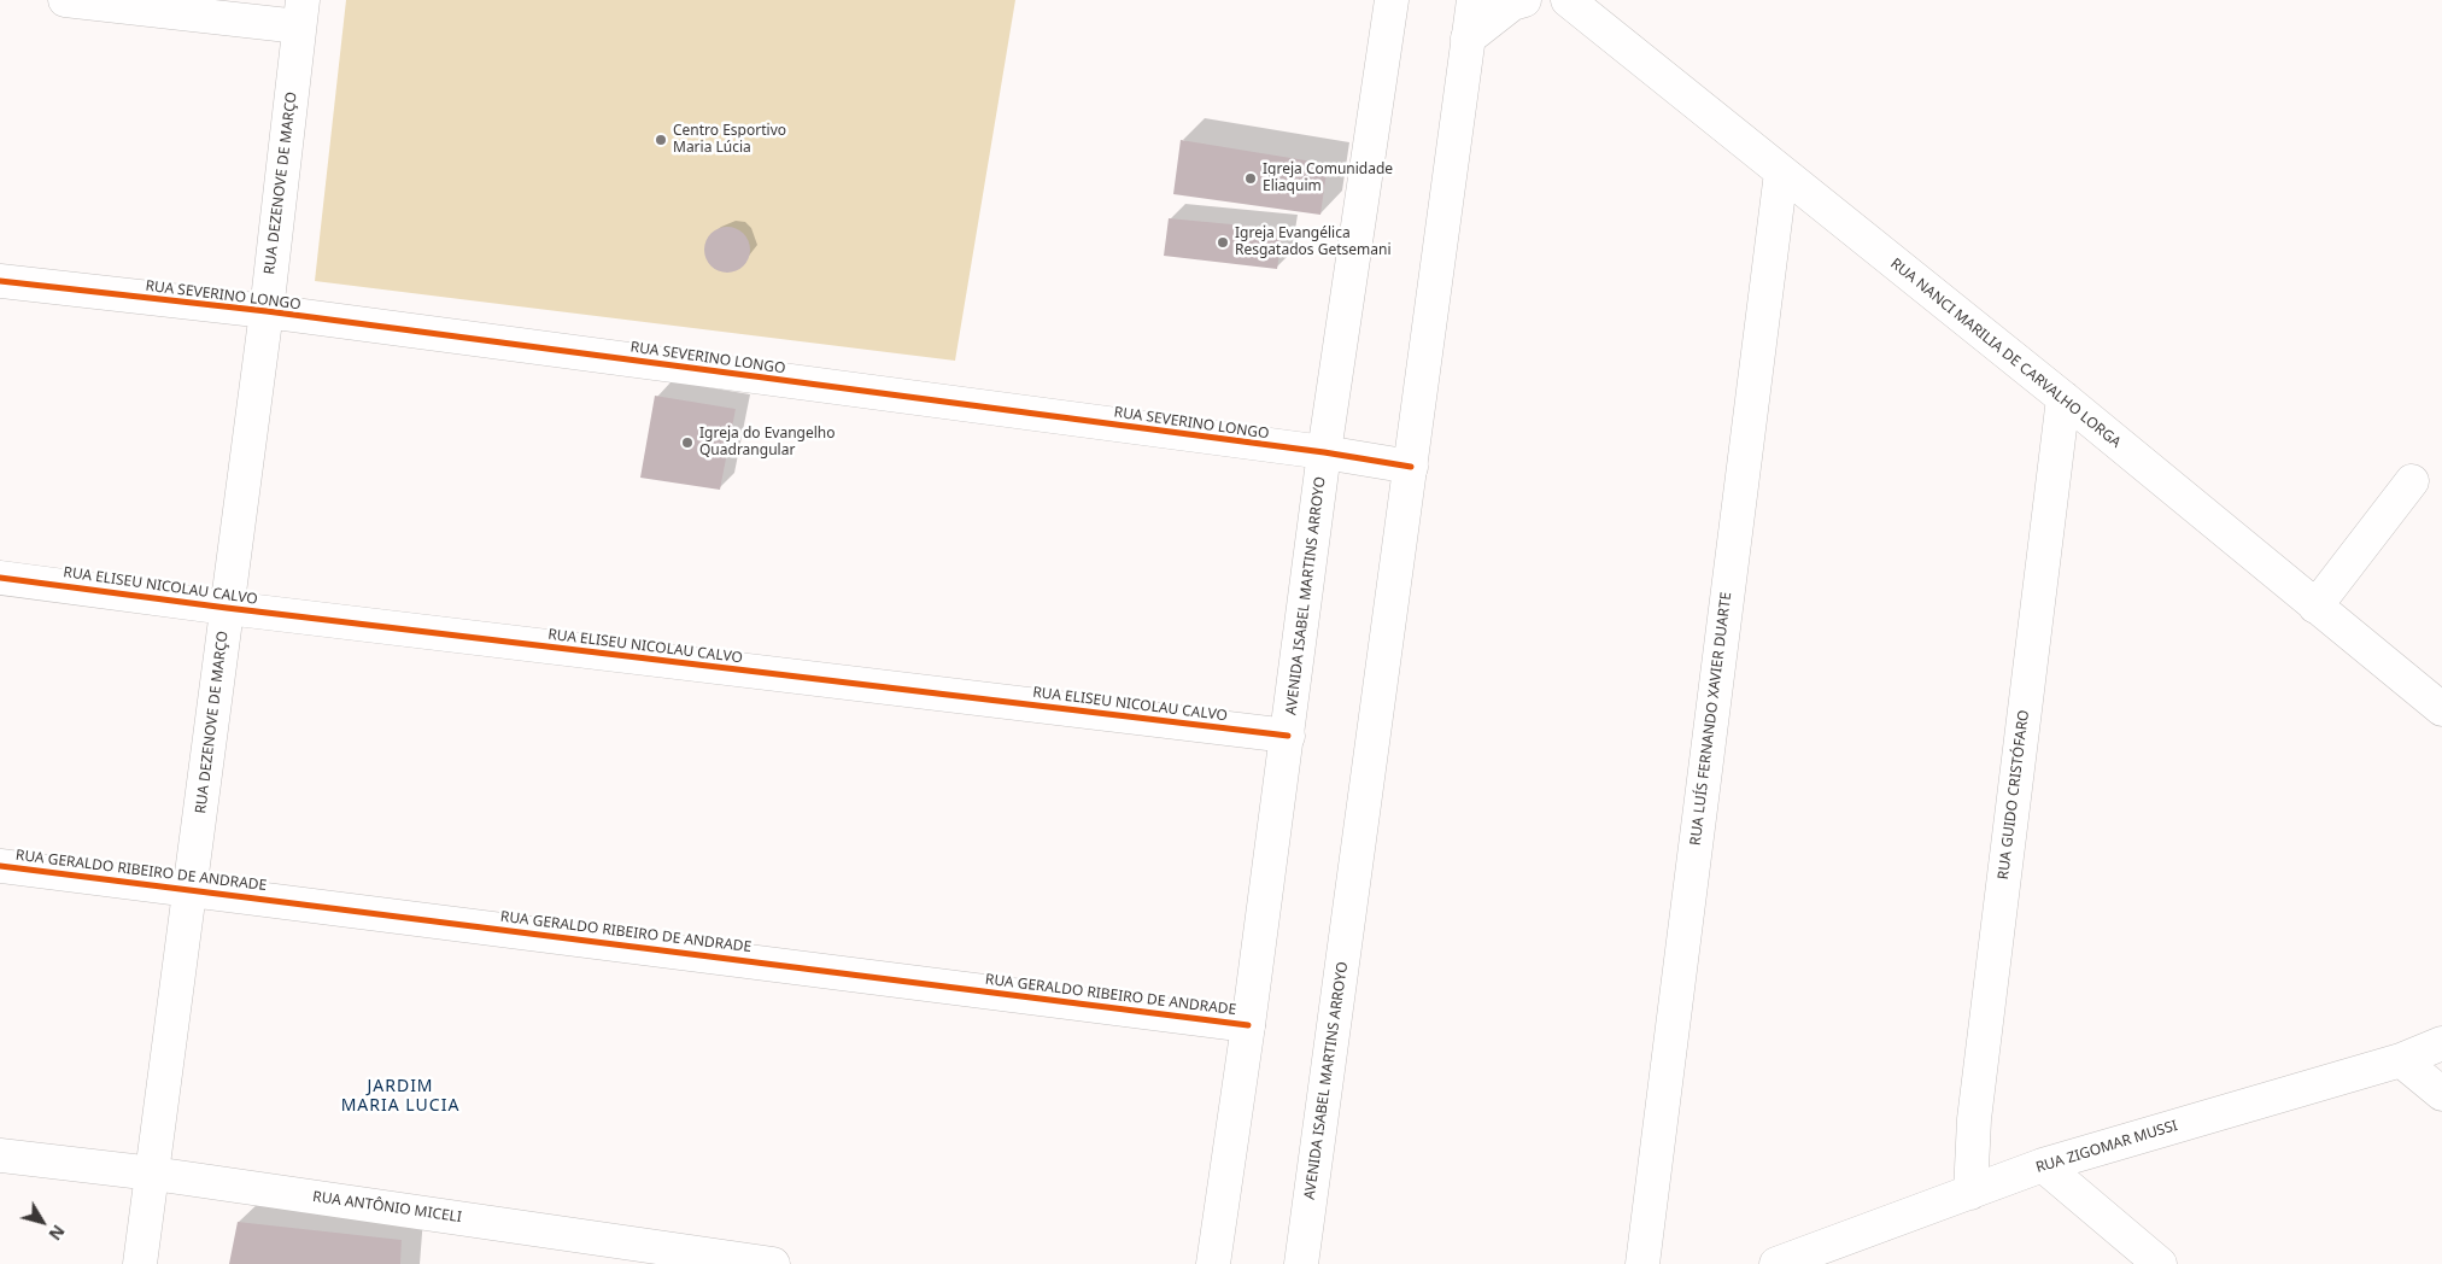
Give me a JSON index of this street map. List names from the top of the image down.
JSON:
{
  "streets": {
    "street": [
      "RUA DEZENOVE DE MARÇO",
      "RUA SEVERINO LONGO",
      "RUA NANCI MARILIA DE CARVALHO LORGA",
      "RUA ELISEU NICOLAU CALVO",
      "AVENIDA ISABEL MARTINS ARROYO",
      "RUA LUÍS FERNANDO XAVIER DUARTE",
      "RUA GUIDO CRISTÓFARO",
      "RUA GERALDO RIBEIRO DE ANDRADE",
      "RUA ZIGOMAR MUSSI",
      "RUA ANTÔNIO MICELI"
    ]
  },
  "crossings": [
    ["RUA DEZENOVE DE MARÇO", "RUA SEVERINO LONGO"],
    ["RUA DEZENOVE DE MARÇO", "RUA ELISEU NICOLAU CALVO"],
    ["RUA DEZENOVE DE MARÇO", "RUA GERALDO RIBEIRO DE ANDRADE"],
    ["RUA DEZENOVE DE MARÇO", "RUA ANTÔNIO MICELI"],
    ["RUA SEVERINO LONGO", "AVENIDA ISABEL MARTINS ARROYO"],
    ["RUA NANCI MARILIA DE CARVALHO LORGA", "RUA LUÍS FERNANDO XAVIER DUARTE"],
    ["RUA NANCI MARILIA DE CARVALHO LORGA", "RUA GUIDO CRISTÓFARO"],
    ["RUA ELISEU NICOLAU CALVO", "AVENIDA ISABEL MARTINS ARROYO"],
    ["AVENIDA ISABEL MARTINS ARROYO", "RUA GERALDO RIBEIRO DE ANDRADE"],
    ["RUA GUIDO CRISTÓFARO", "RUA ZIGOMAR MUSSI"]
  ],
  "districts": ["JARDIM MARIA LUCIA"],
  "places": [
    "Centro Esportivo Maria Lúcia",
    "Igreja Comunidade Eliaquim",
    "Igreja Evangélica Resgatados Getsemani",
    "Igreja do Evangelho Quadrangular"
  ],
  "north": "bottom right"
}
